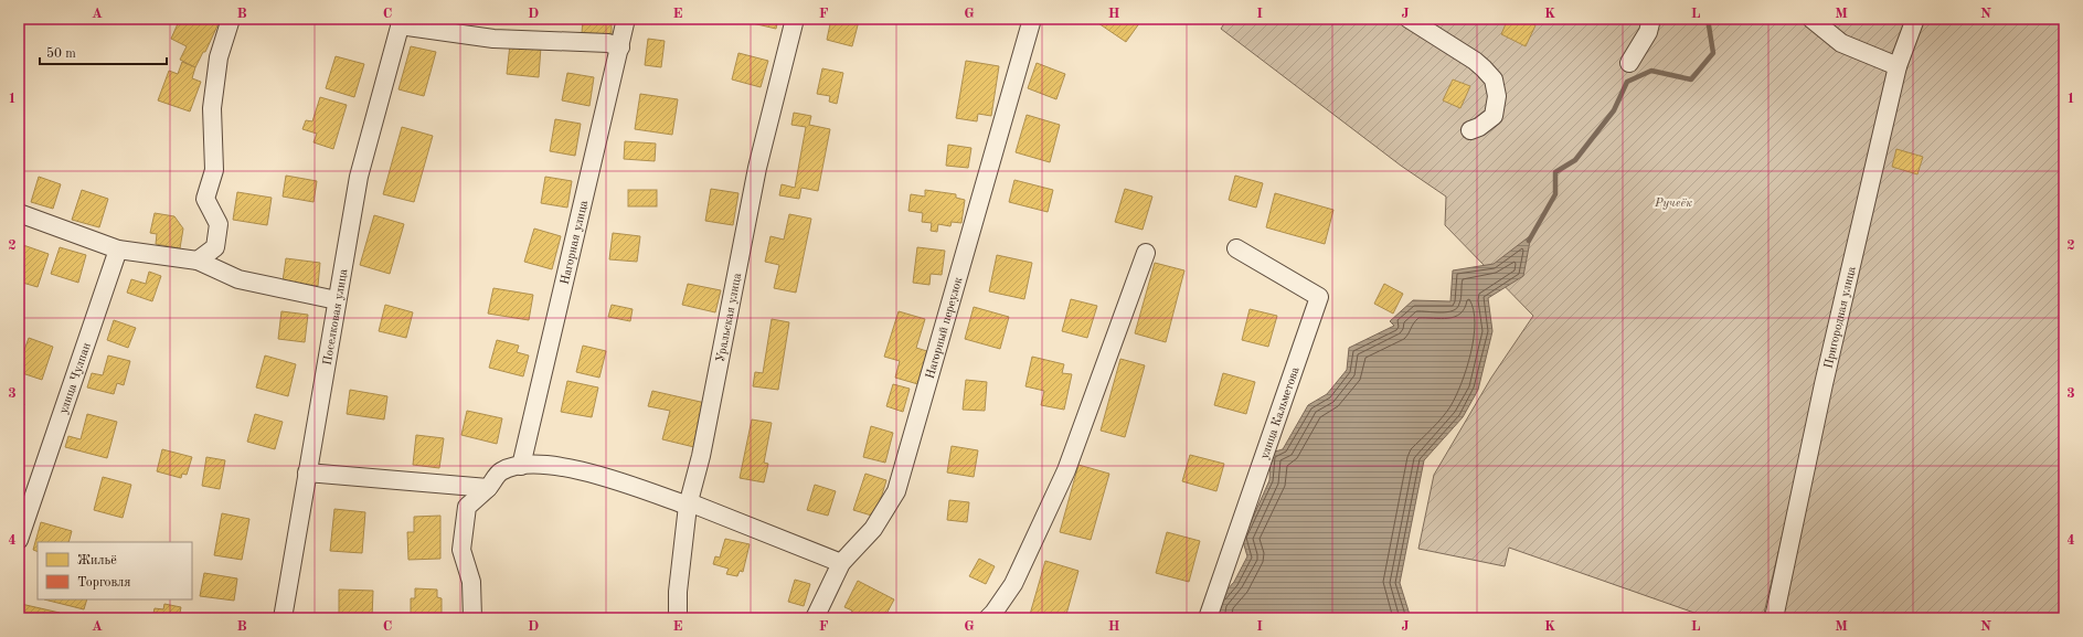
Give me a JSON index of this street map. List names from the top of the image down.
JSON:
{
  "streets": {
    "street": [
      "Нагорная улица",
      "Поселковая улица",
      "Уральская улица",
      "Пригородная улица",
      "Нагорный переулок",
      "улица Чулпан",
      "улица Кальметова"
    ]
  },
  "parks": ["Ручеёк"],
  "legend": ["Жильё", "Торговля"],
  "scale_bar": "50 m",
  "grid": {
    "columns": [
      "A",
      "B",
      "C",
      "D",
      "E",
      "F",
      "G",
      "H",
      "I",
      "J",
      "K",
      "L",
      "M",
      "N"
    ],
    "rows": [
      "1",
      "2",
      "3",
      "4"
    ]
  }
}
